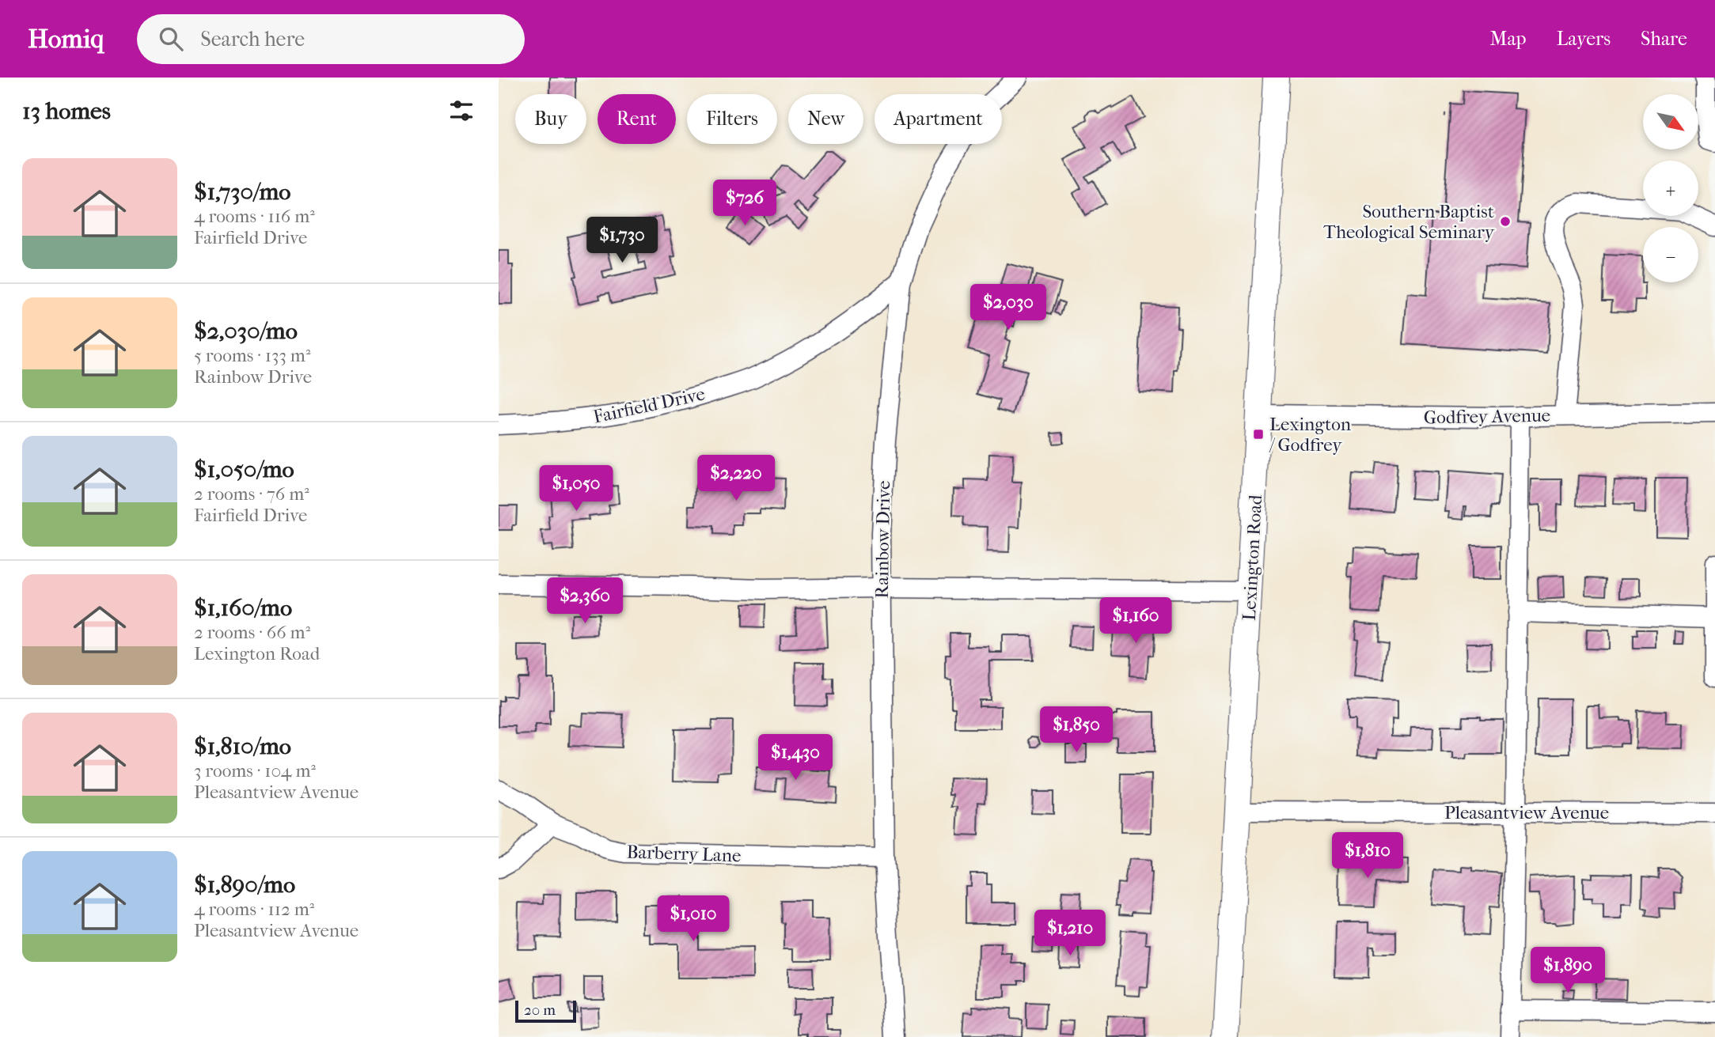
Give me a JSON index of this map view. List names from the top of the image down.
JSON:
{
  "streets": {
    "main road": ["Lexington Road"],
    "street": [
      "Fairfield Drive",
      "Godfrey Avenue",
      "Rainbow Drive",
      "Pleasantview Avenue",
      "Barberry Lane"
    ]
  },
  "crossings": [
    ["Fairfield Drive", "Rainbow Drive"],
    ["Godfrey Avenue", "Lexington Road"],
    ["Rainbow Drive", "Barberry Lane"],
    ["Lexington Road", "Pleasantview Avenue"]
  ],
  "places": {
    "other": ["Southern Baptist Theological Seminary"],
    "transit": ["Lexington / Godfrey"]
  },
  "scale_bar": "20 m",
  "north": "bottom right",
  "page": {
    "header": "Homiq",
    "search": "Search here",
    "nav": ["Map", "Layers", "Share"],
    "heading": "13 homes",
    "map_buttons": ["+", "−"],
    "chip": [
      "Buy",
      "Rent",
      "Filters",
      "New",
      "Apartment"
    ],
    "list": [
      {
        "name": "$1,730/mo",
        "note": "4 rooms · 116 m² · Fairfield Drive"
      },
      {
        "name": "$2,030/mo",
        "note": "5 rooms · 133 m² · Rainbow Drive"
      },
      {
        "name": "$1,050/mo",
        "note": "2 rooms · 76 m² · Fairfield Drive"
      },
      {
        "name": "$1,160/mo",
        "note": "2 rooms · 66 m² · Lexington Road"
      },
      {
        "name": "$1,810/mo",
        "note": "3 rooms · 104 m² · Pleasantview Avenue"
      },
      {
        "name": "$1,890/mo",
        "note": "4 rooms · 112 m² · Pleasantview Avenue"
      }
    ],
    "price": [
      "$726",
      "$1,730",
      "$2,030",
      "$2,220",
      "$1,050",
      "$2,360",
      "$1,160",
      "$1,850",
      "$1,430",
      "$1,810",
      "$1,010",
      "$1,210",
      "$1,890"
    ],
    "scale": "20 m"
  }
}
